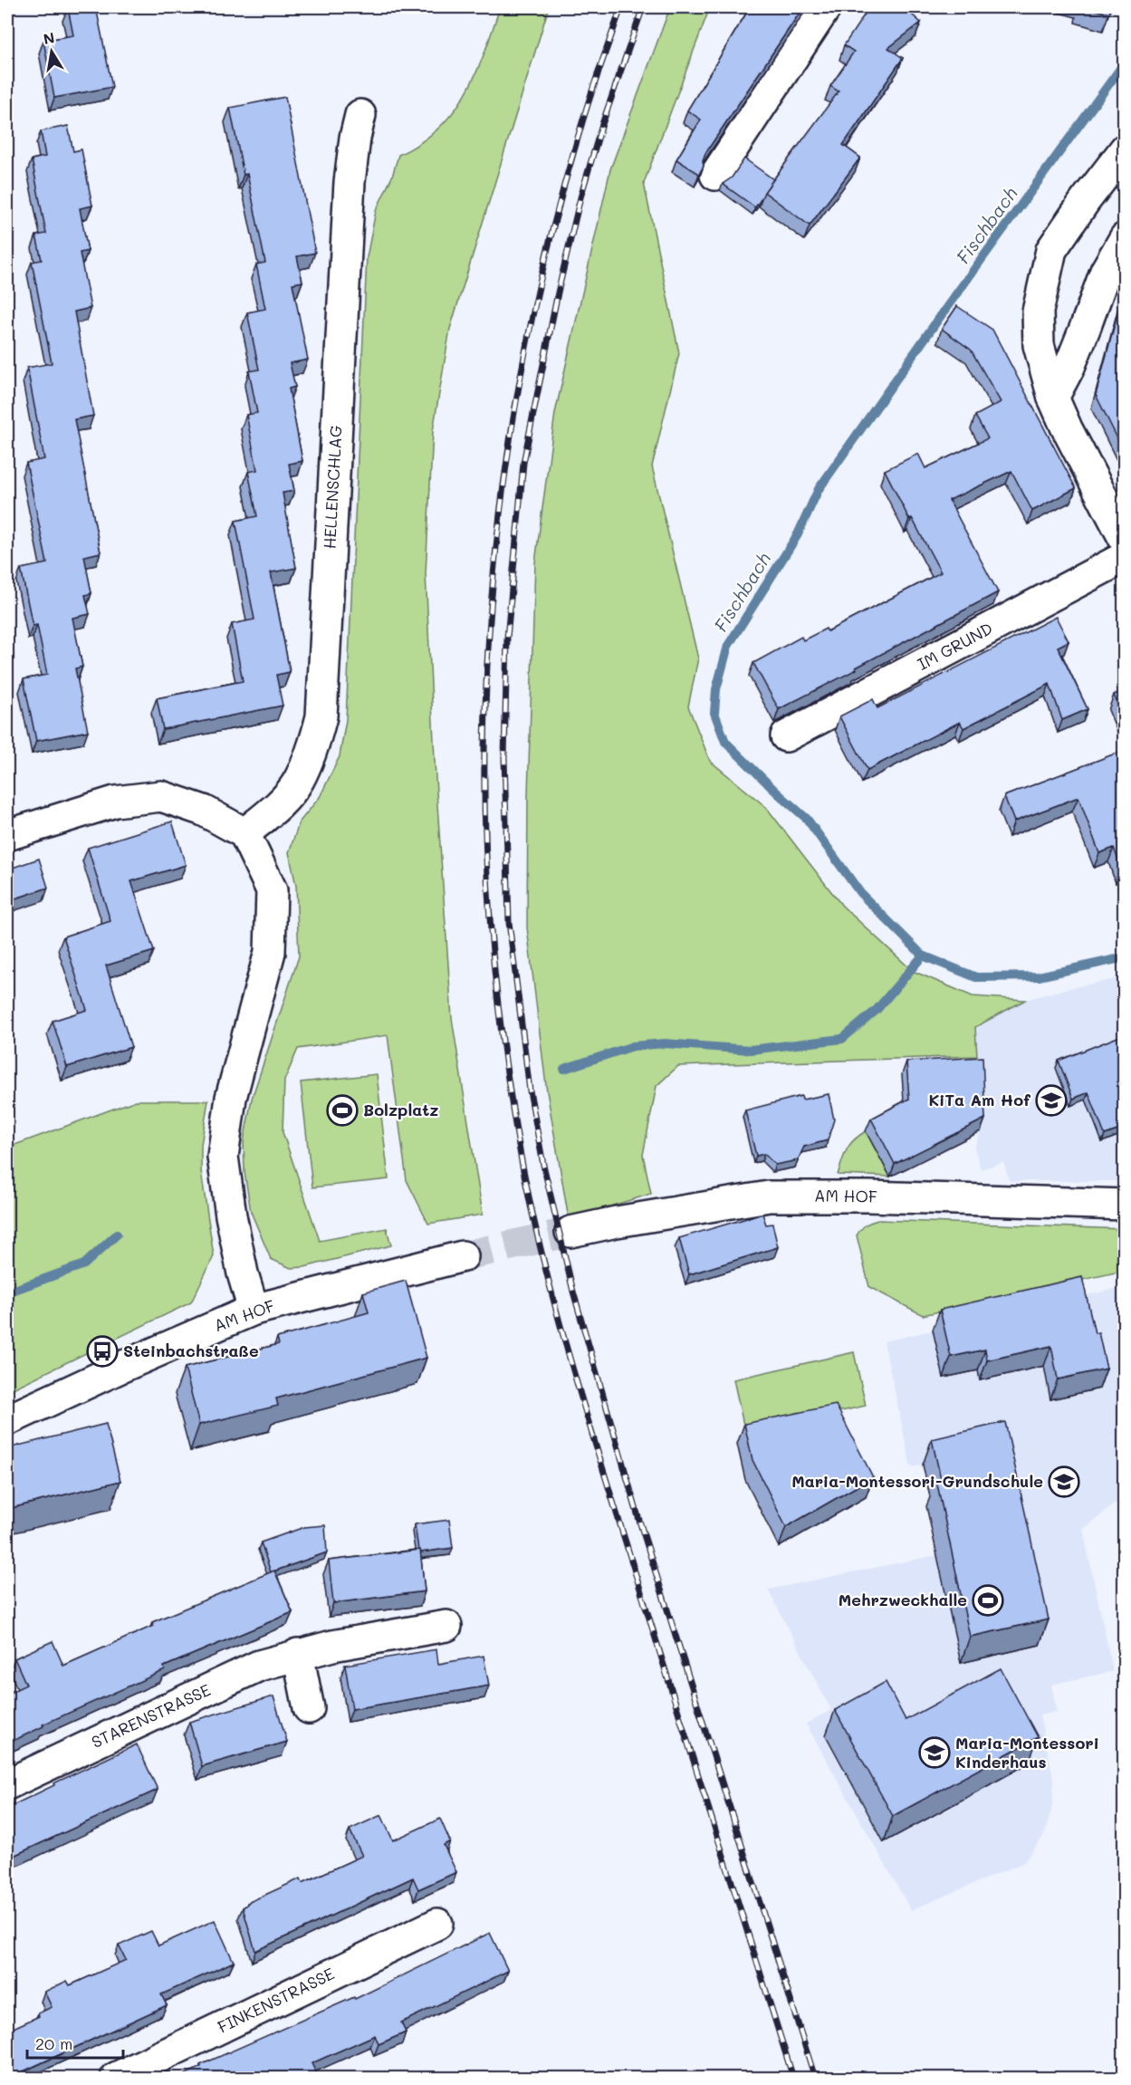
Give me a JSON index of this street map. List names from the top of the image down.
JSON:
{
  "streets": {
    "street": [
      "HELLENSCHLAG",
      "IM GRUND",
      "AM HOF",
      "STARENSTRASSE",
      "FINKENSTRASSE"
    ]
  },
  "water": ["Fischbach"],
  "places": {
    "school or university": ["KiTa Am Hof", "Maria-Montessori-Grundschule", "Maria-Montessori Kinderhaus"],
    "sports": ["Bolzplatz", "Mehrzweckhalle"],
    "bus stop": ["Steinbachstraße"]
  },
  "scale_bar": "20 m",
  "north": "top"
}
